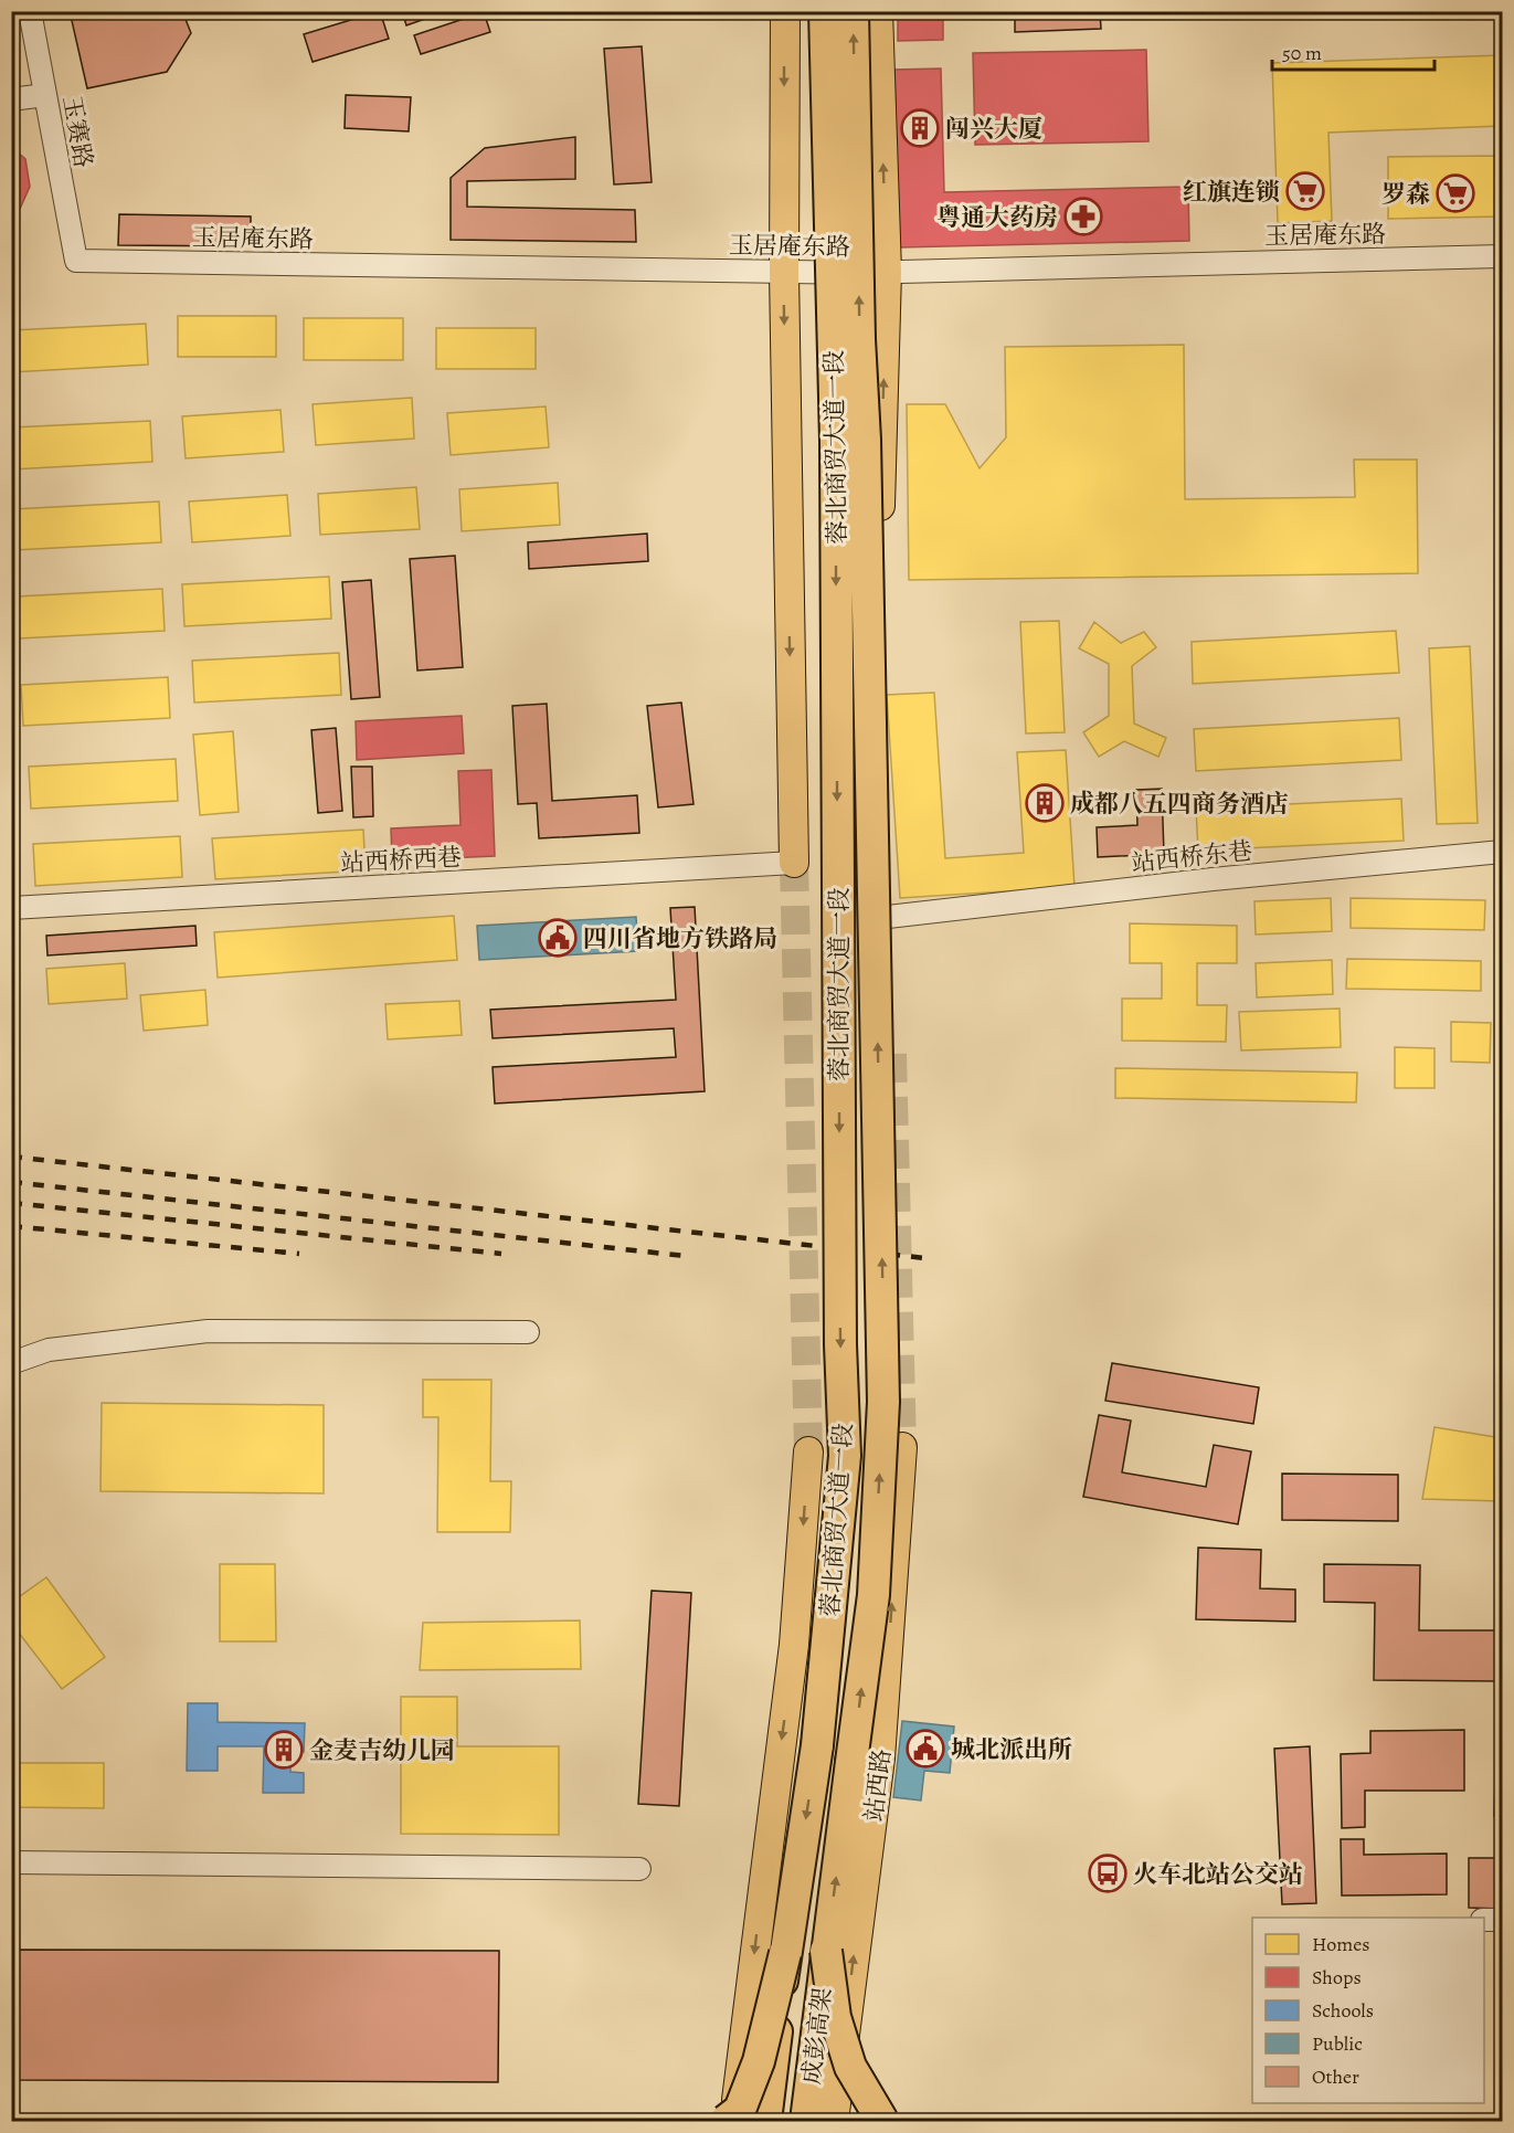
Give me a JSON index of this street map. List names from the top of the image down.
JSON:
{
  "streets": {
    "highway": ["蓉北商贸大道一段", "成彭高架"],
    "main road": ["站西路"],
    "street": [
      "玉赛路",
      "玉居庵东路",
      "站西桥东巷",
      "站西桥西巷"
    ]
  },
  "crossings": [
    ["玉赛路", "玉居庵东路"],
    ["玉居庵东路", "蓉北商贸大道一段"],
    ["蓉北商贸大道一段", "站西桥东巷"],
    ["蓉北商贸大道一段", "站西桥西巷"],
    ["蓉北商贸大道一段", "成彭高架"]
  ],
  "places": {
    "building": ["闯兴大厦", "成都八五四商务酒店", "金麦吉幼儿园"],
    "supermarket": ["红旗连锁", "罗森"],
    "pharmacy": ["粤通大药房"],
    "public building": ["四川省地方铁路局", "城北派出所"],
    "bus stop": ["火车北站公交站"]
  },
  "legend": [
    "Homes",
    "Shops",
    "Schools",
    "Public",
    "Other"
  ],
  "scale_bar": "50 m"
}
